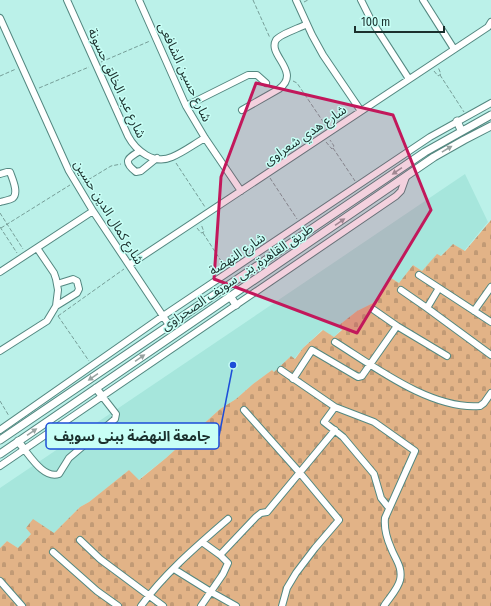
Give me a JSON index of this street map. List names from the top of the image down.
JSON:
{
  "streets": {
    "main road": ["طريق القاهرة, بنى سويف الصحراوى"],
    "street": [
      "شارع حسين الشافعى",
      "شارع عبد الخالق حسونة",
      "شارع هدي شعراوى",
      "شارع كمال الدين حسين",
      "شارع النهضة"
    ]
  },
  "crossings": [
    ["شارع حسين الشافعى", "شارع عبد الخالق حسونة"],
    ["شارع حسين الشافعى", "شارع هدي شعراوى"],
    ["شارع هدي شعراوى", "شارع كمال الدين حسين"],
    ["شارع كمال الدين حسين", "شارع النهضة"],
    ["شارع كمال الدين حسين", "طريق القاهرة, بنى سويف الصحراوى"]
  ],
  "places": ["جامعة النهضة ببنى سويف"],
  "scale_bar": "100 m"
}
